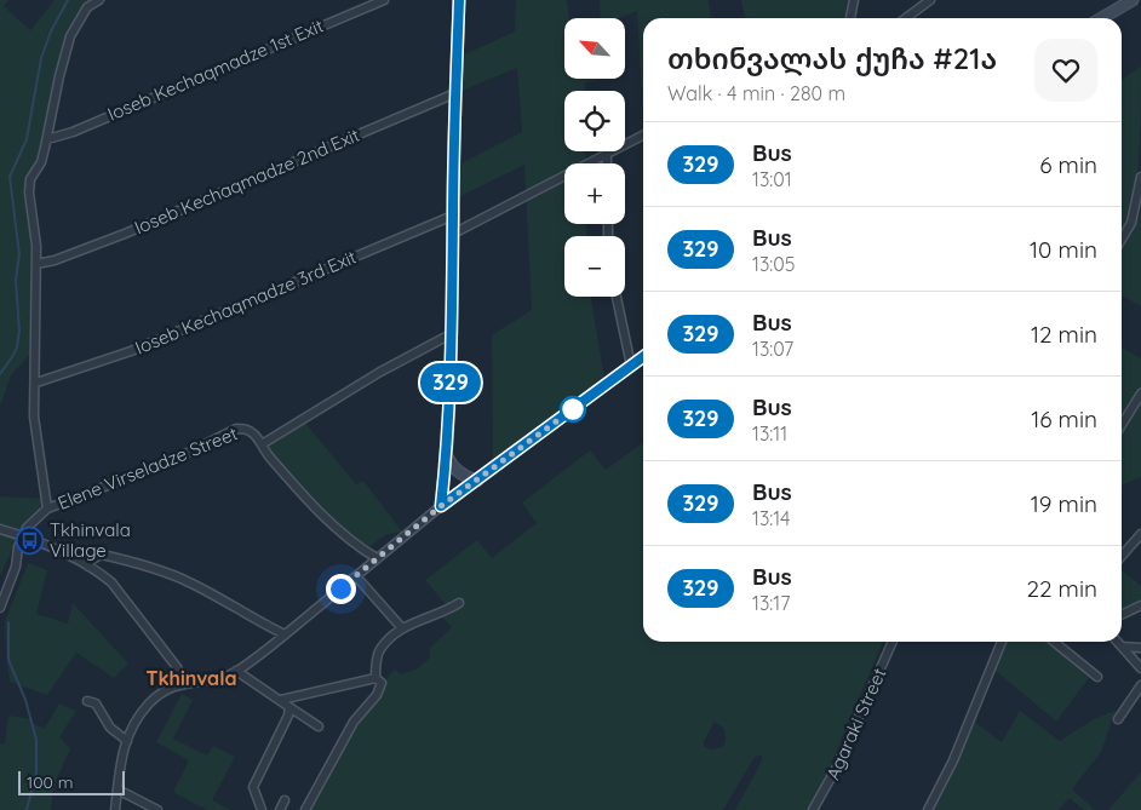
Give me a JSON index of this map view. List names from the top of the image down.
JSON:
{
  "streets": {
    "street": [
      "Ioseb Kechaqmadze 1st Exit",
      "Ioseb Kechaqmadze 2nd Exit",
      "Ioseb Kechaqmadze 3rd Exit",
      "Elene Virseladze Street",
      "Agaraki Street"
    ]
  },
  "districts": ["Tkhinvala"],
  "places": {
    "bus stop": ["Tkhinvala Village"]
  },
  "lines": ["bus line 329"],
  "scale_bar": "100 m",
  "north": "top left",
  "page": {
    "on_map": "329",
    "map_buttons": ["+", "−"],
    "heading": ["თხინვალას ქუჩა #21ა", "Walk · 4 min · 280 m"],
    "list": [
      {
        "mark": "329",
        "name": "Bus",
        "note": "13:01",
        "value": "6 min"
      },
      {
        "mark": "329",
        "name": "Bus",
        "note": "13:05",
        "value": "10 min"
      },
      {
        "mark": "329",
        "name": "Bus",
        "note": "13:07",
        "value": "12 min"
      },
      {
        "mark": "329",
        "name": "Bus",
        "note": "13:11",
        "value": "16 min"
      },
      {
        "mark": "329",
        "name": "Bus",
        "note": "13:14",
        "value": "19 min"
      },
      {
        "mark": "329",
        "name": "Bus",
        "note": "13:17",
        "value": "22 min"
      }
    ],
    "scale": "100 m"
  }
}
